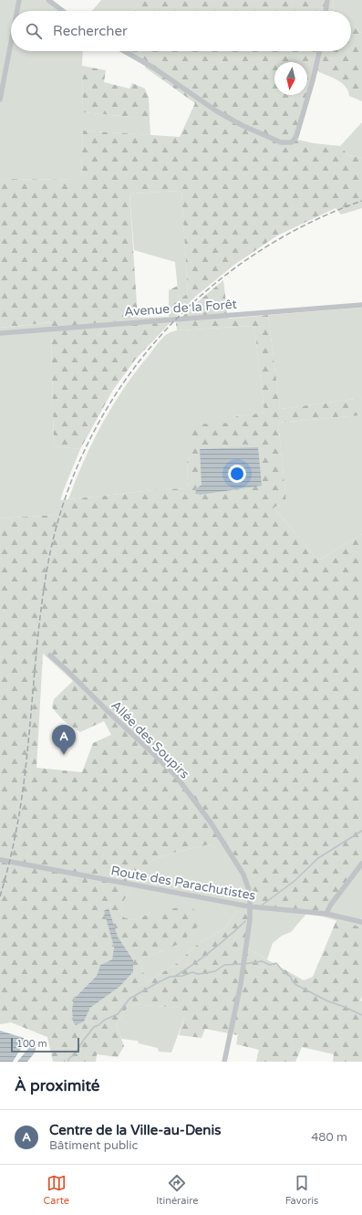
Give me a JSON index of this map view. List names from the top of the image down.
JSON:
{
  "streets": {
    "street": ["Avenue de la Forêt", "Allée des Soupirs", "Route des Parachutistes"]
  },
  "crossings": [
    ["Allée des Soupirs", "Route des Parachutistes"]
  ],
  "scale_bar": "100 m",
  "north": "bottom",
  "page": {
    "search": "Rechercher",
    "pins": "A",
    "scale": "100 m",
    "heading": "À proximité",
    "list": [
      {
        "mark": "A",
        "name": "Centre de la Ville-au-Denis",
        "note": "Bâtiment public",
        "value": "480 m"
      }
    ],
    "nav": ["Carte", "Itinéraire", "Favoris"]
  }
}
